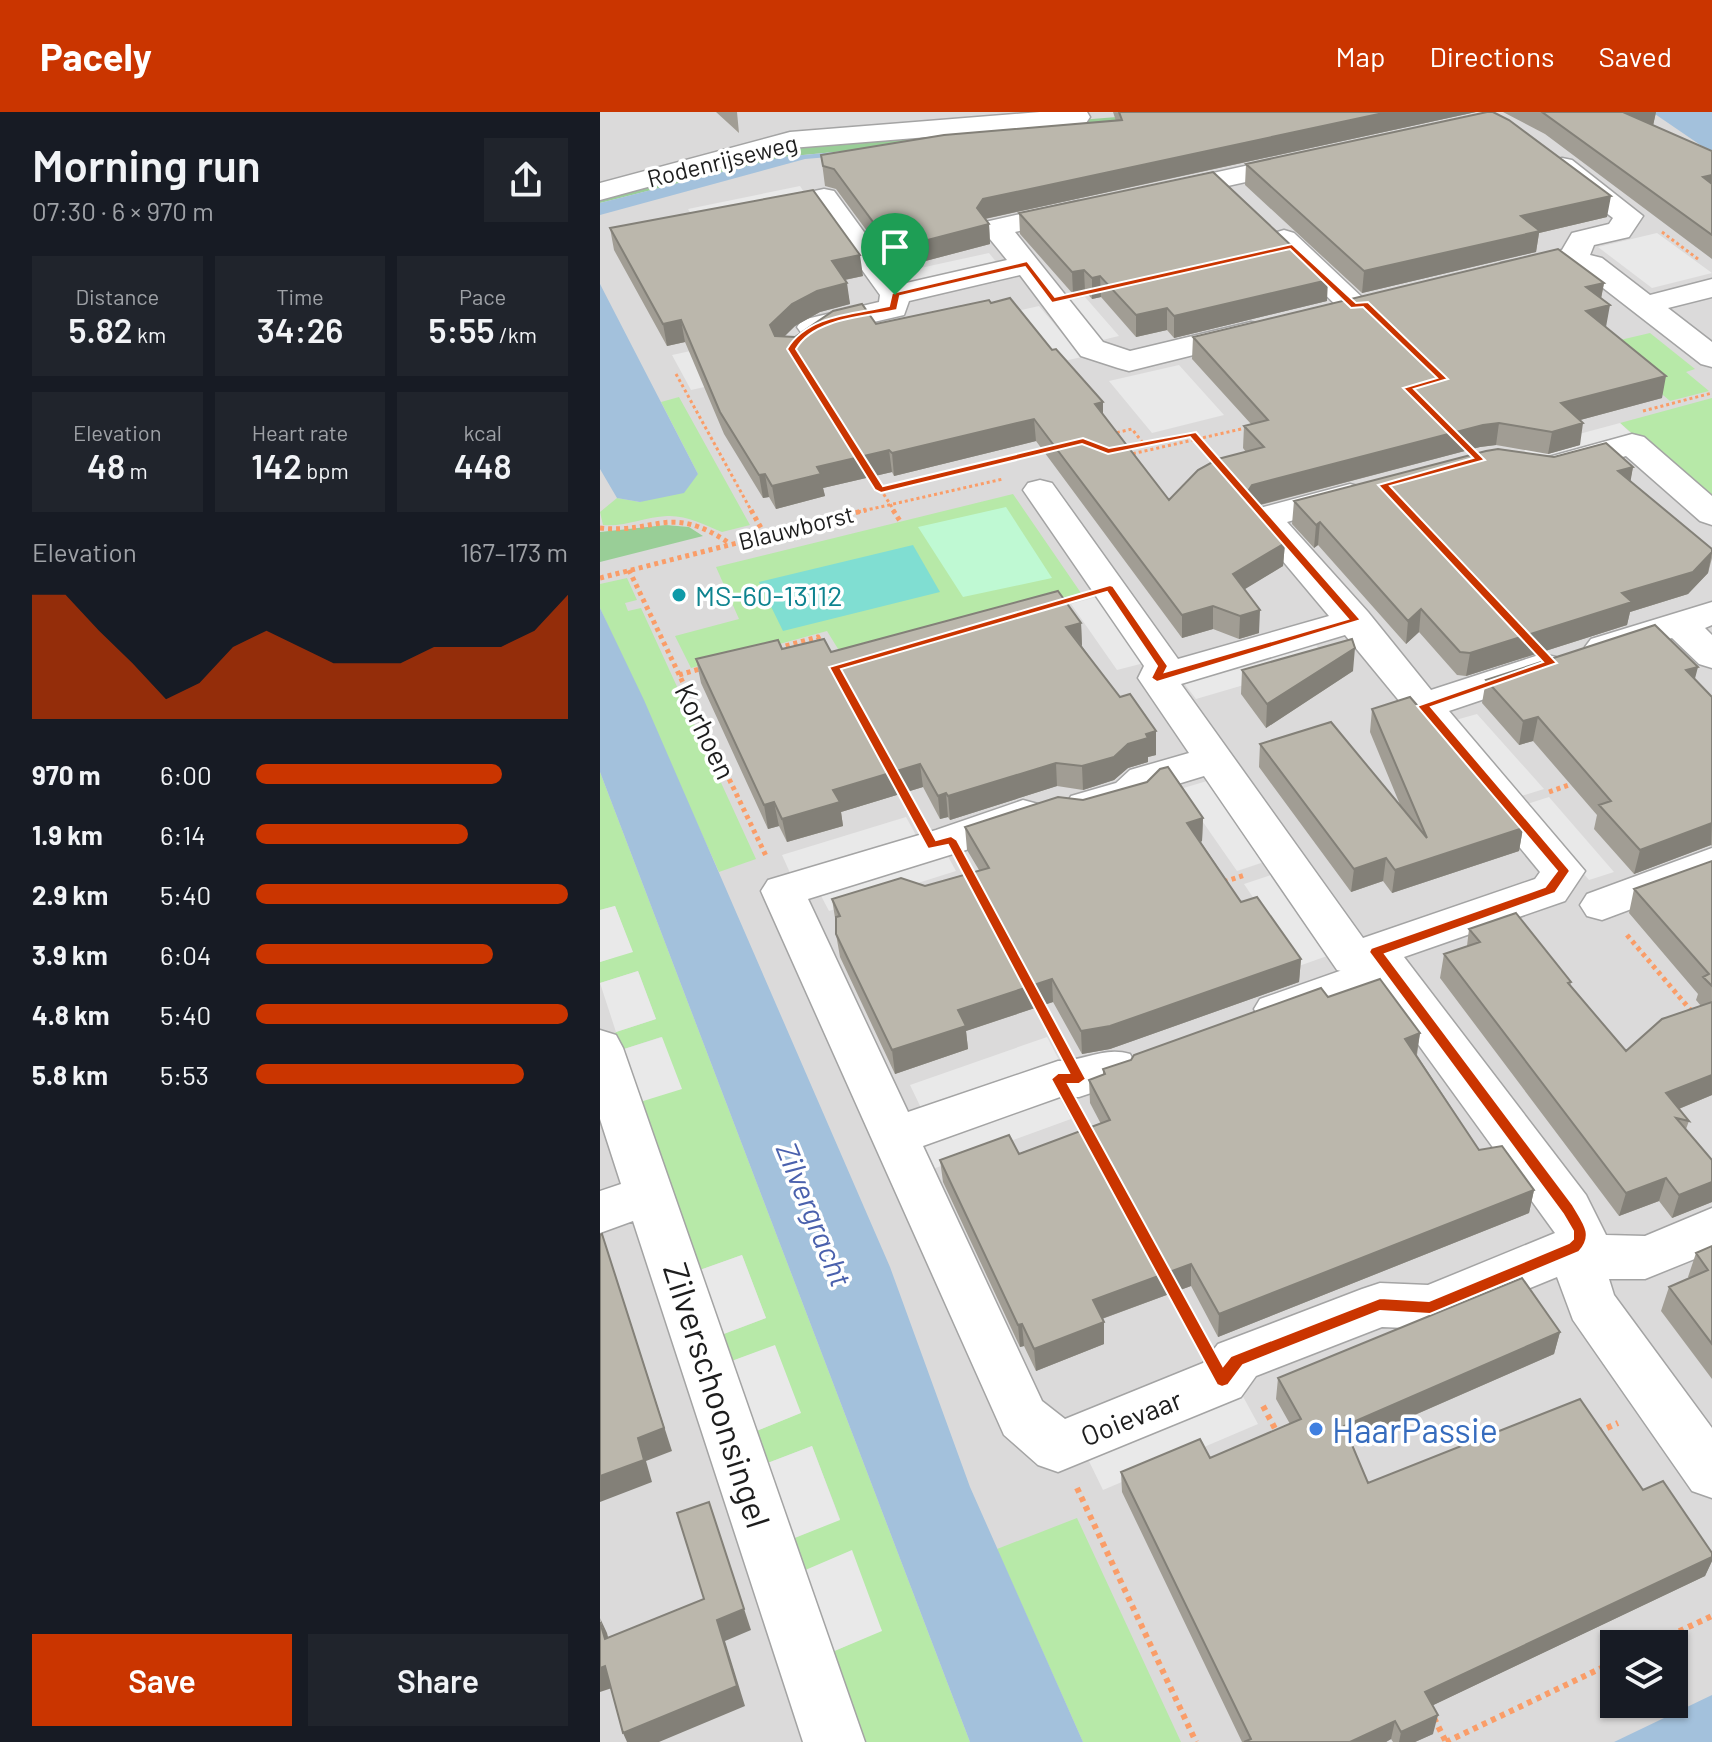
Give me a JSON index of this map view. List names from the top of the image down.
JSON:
{
  "streets": {
    "street": ["Rodenrijseweg", "Zilverschoonsingel", "Ooievaar"],
    "path": ["Blauwborst", "Korhoen"]
  },
  "crossings": [
    ["Blauwborst", "Korhoen"]
  ],
  "water": ["Zilvergracht"],
  "places": ["MS-60-13112", "HaarPassie"],
  "page": {
    "header": "Pacely",
    "nav": ["Map", "Directions", "Saved"],
    "heading": ["Morning run", "07:30 · 6 × 970 m"],
    "stats": [
      ["Distance", "5.82 km"],
      ["Time", "34:26"],
      ["Pace", "5:55 /km"],
      ["Elevation", "48 m"],
      ["Heart rate", "142 bpm"],
      ["kcal", "448"]
    ],
    "chart": ["Elevation", "167–173 m"],
    "list": [
      {
        "name": "970 m",
        "note": "6:00"
      },
      {
        "name": "1.9 km",
        "note": "6:14"
      },
      {
        "name": "2.9 km",
        "note": "5:40"
      },
      {
        "name": "3.9 km",
        "note": "6:04"
      },
      {
        "name": "4.8 km",
        "note": "5:40"
      },
      {
        "name": "5.8 km",
        "note": "5:53"
      }
    ],
    "buttons": ["Save", "Share"]
  }
}
